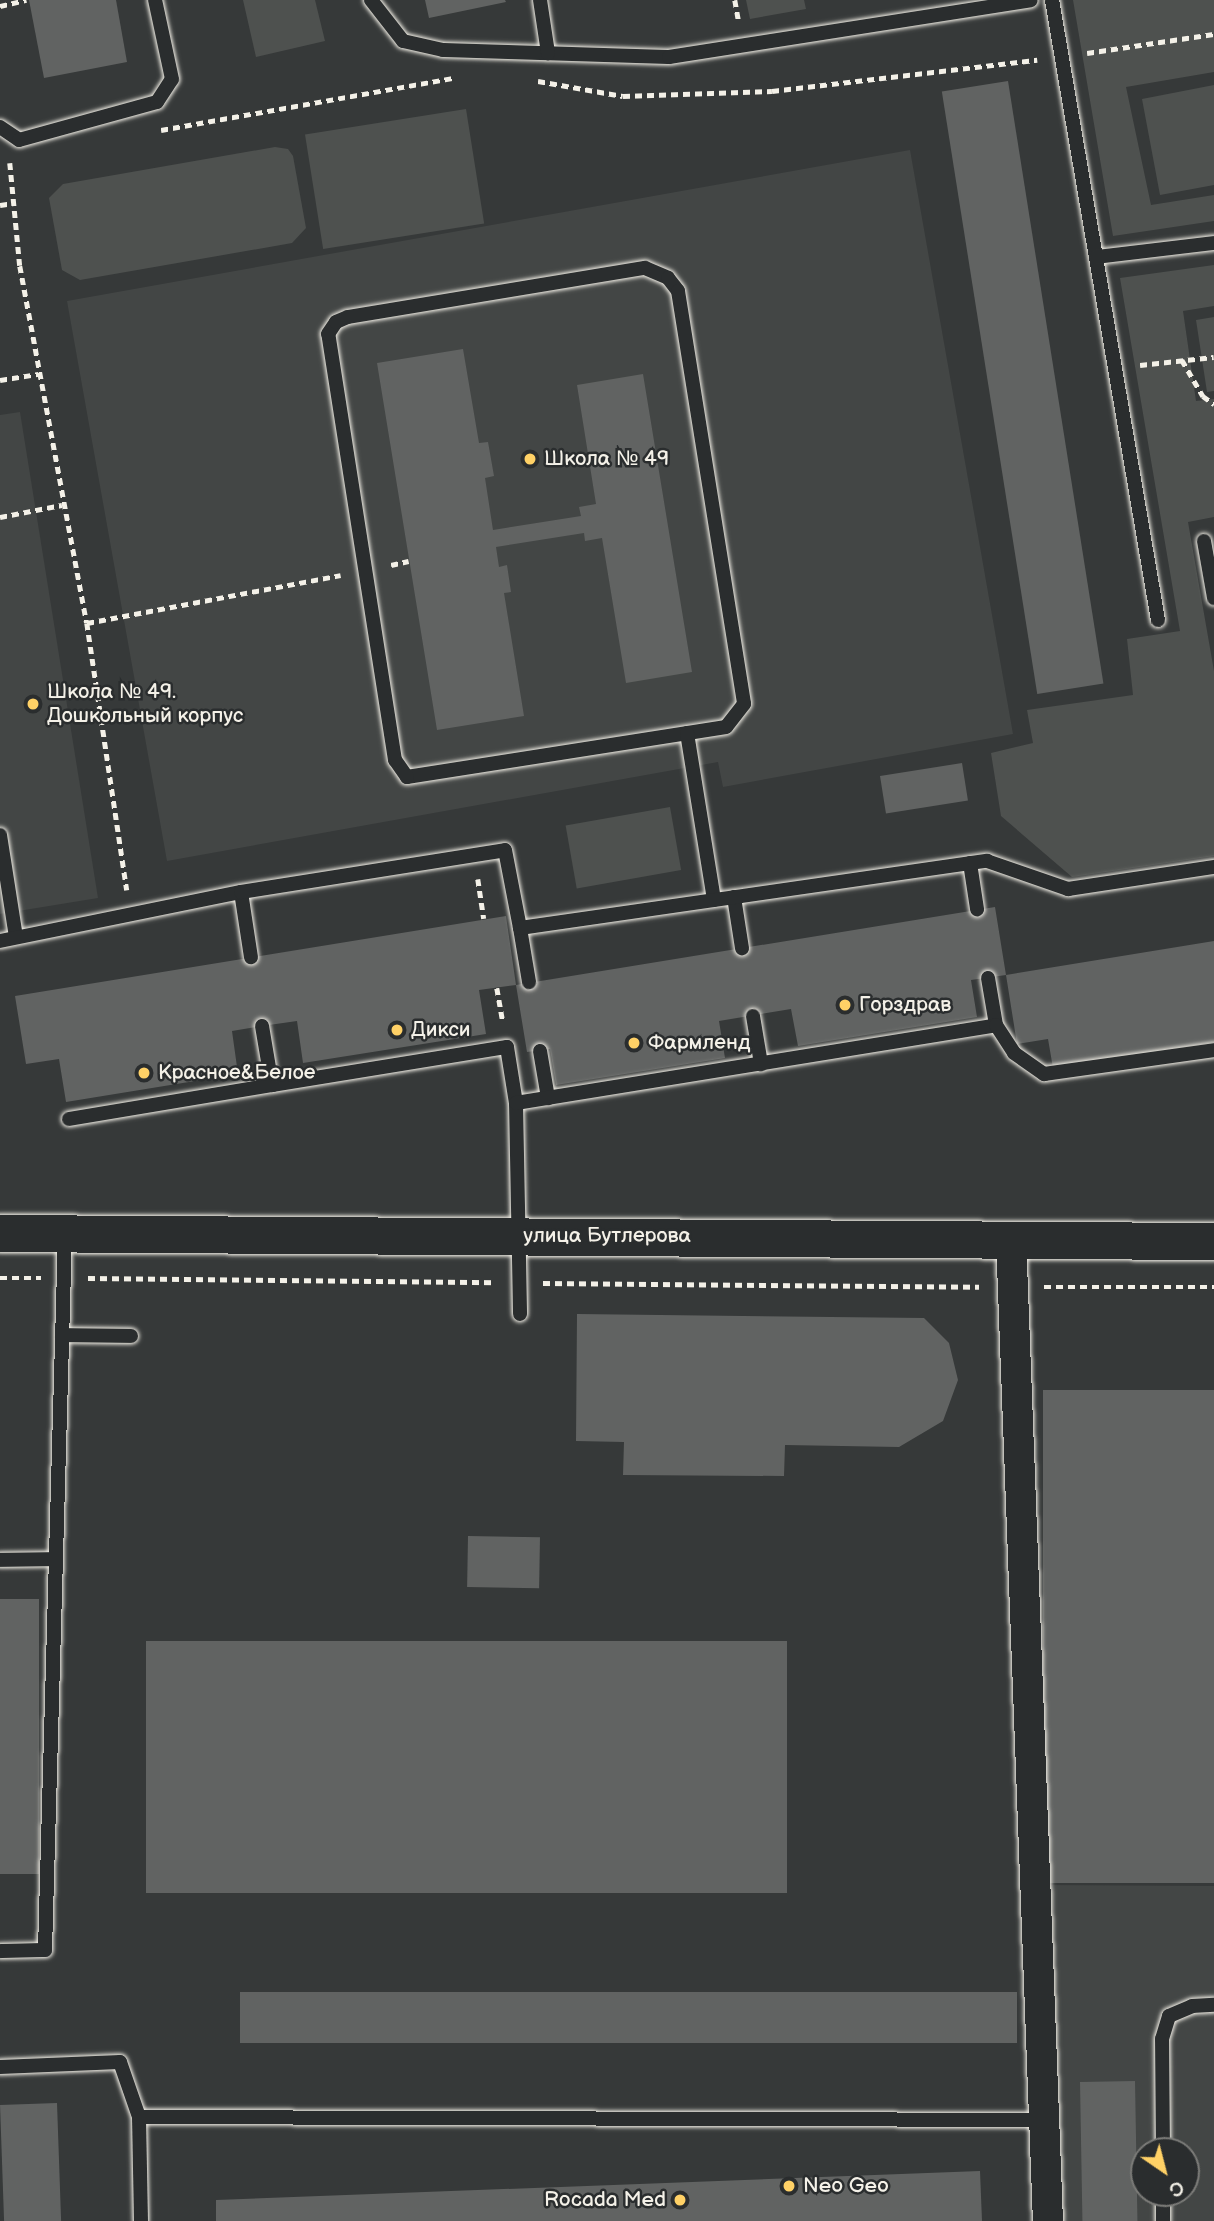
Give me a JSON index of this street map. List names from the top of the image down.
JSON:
{
  "streets": {
    "street": ["улица Бутлерова"]
  },
  "places": [
    "Школа № 49",
    "Школа № 49. Дошкольный корпус",
    "Горздрав",
    "Дикси",
    "Фармленд",
    "Красное&Белое",
    "Neo Geo",
    "Rocada Med"
  ],
  "north": "bottom right"
}
